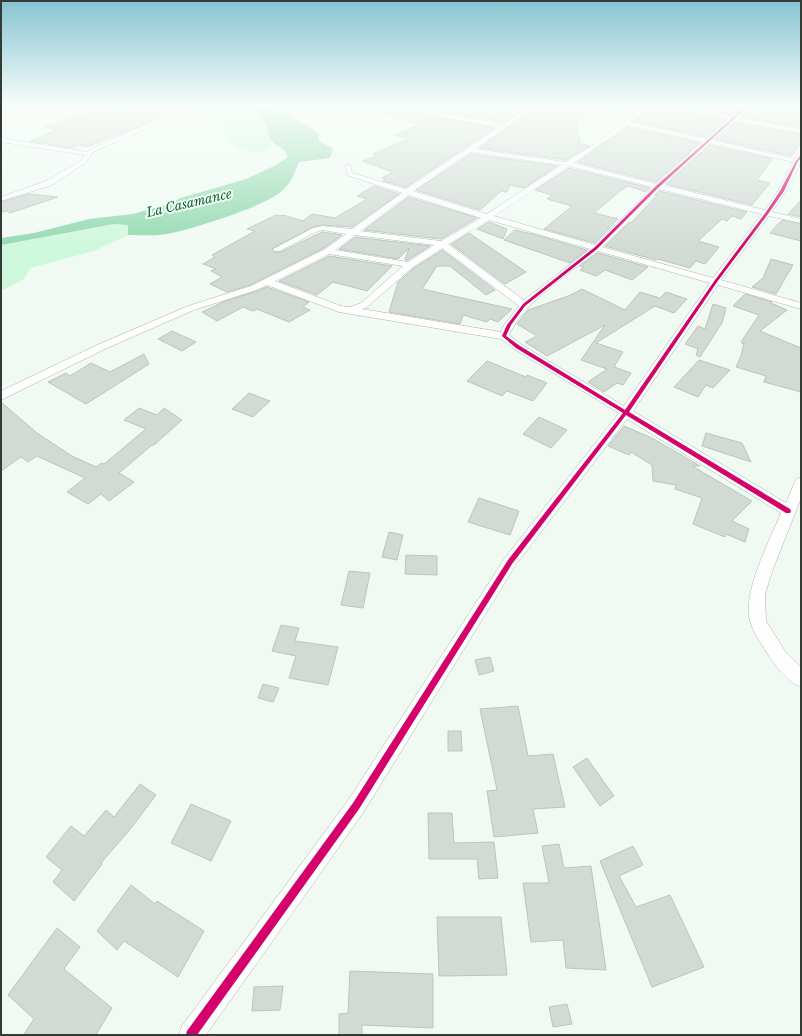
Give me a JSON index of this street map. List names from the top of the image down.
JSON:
{
  "water": ["La Casamance"]
}
